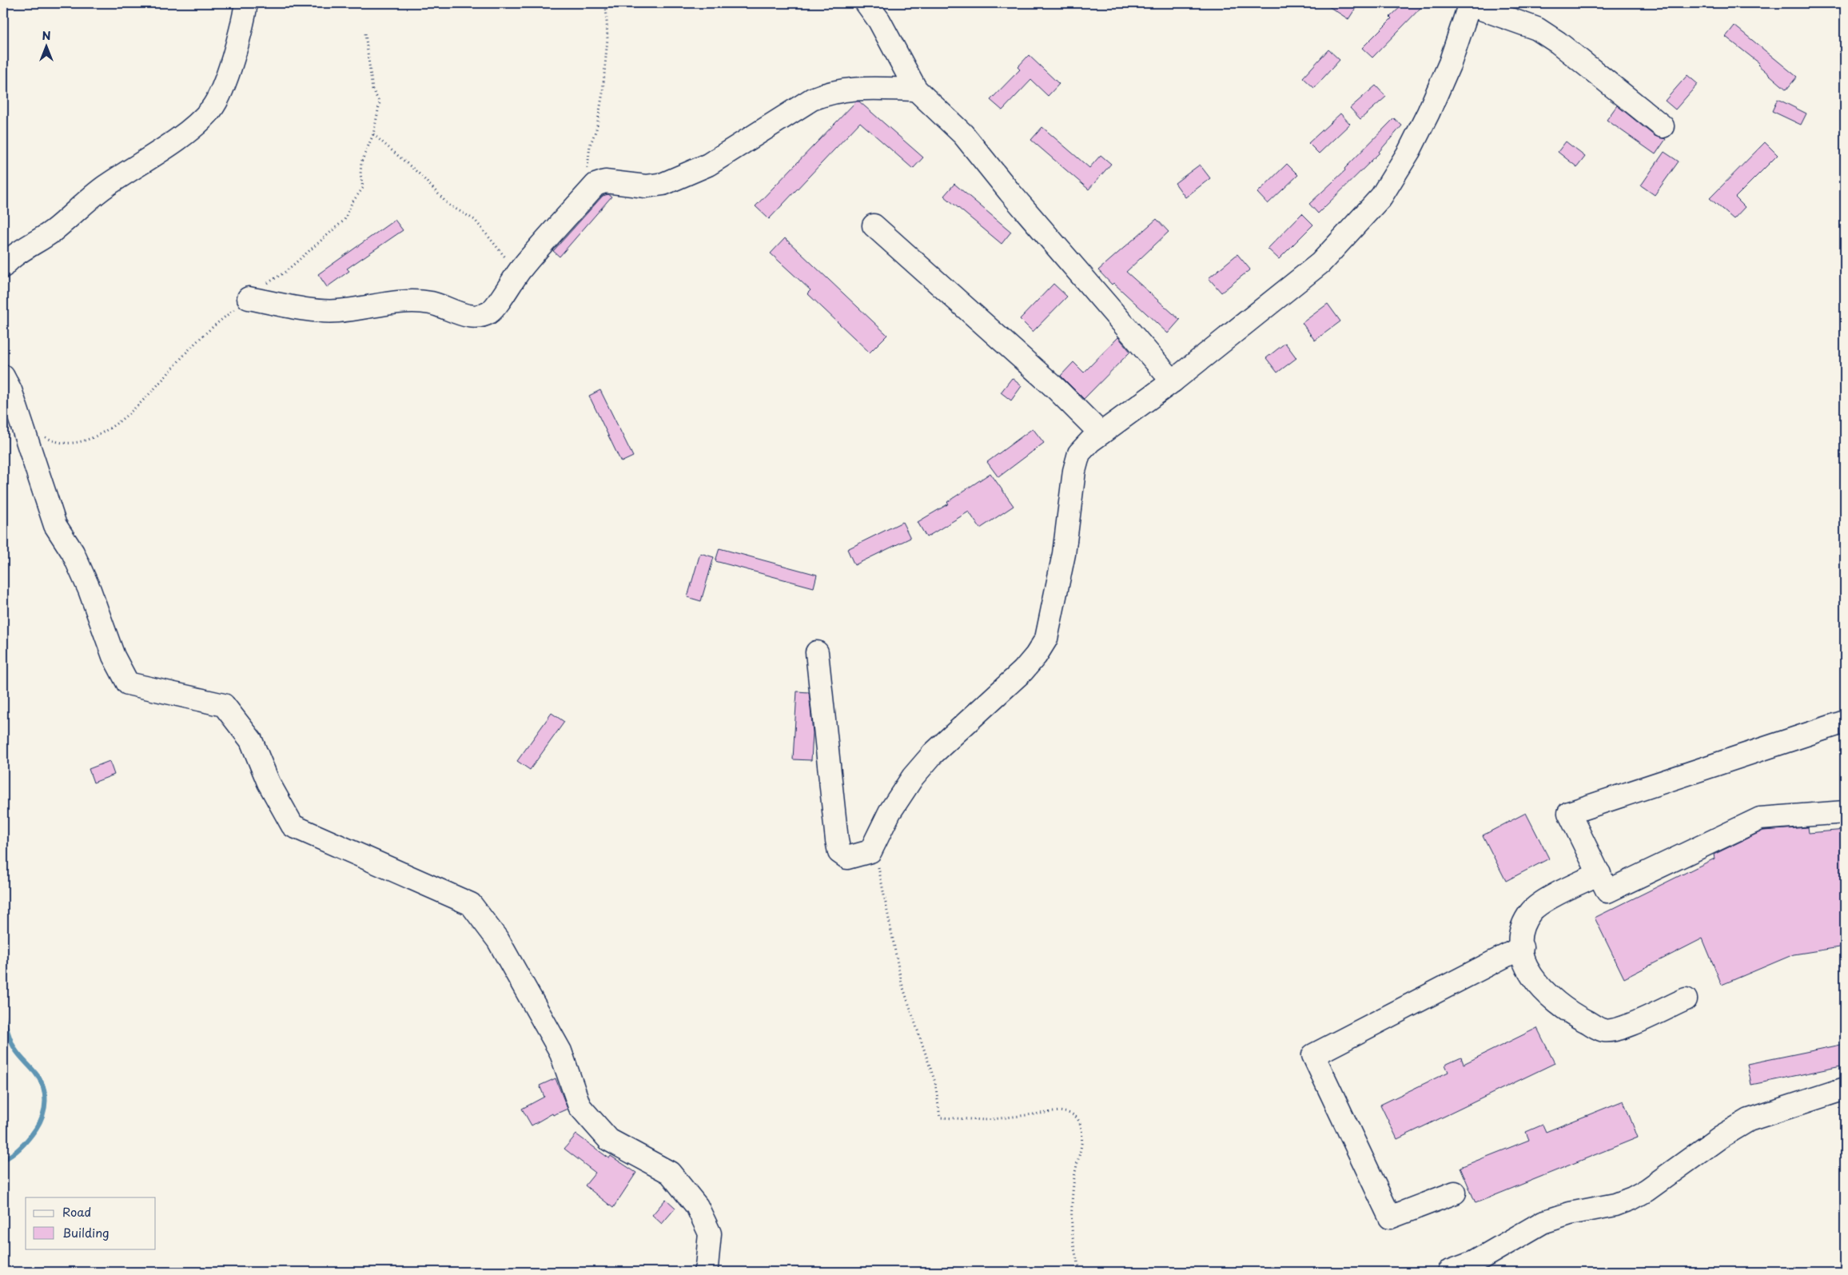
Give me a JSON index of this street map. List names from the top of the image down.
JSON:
{
  "legend": ["Road", "Building"],
  "north": "top"
}
